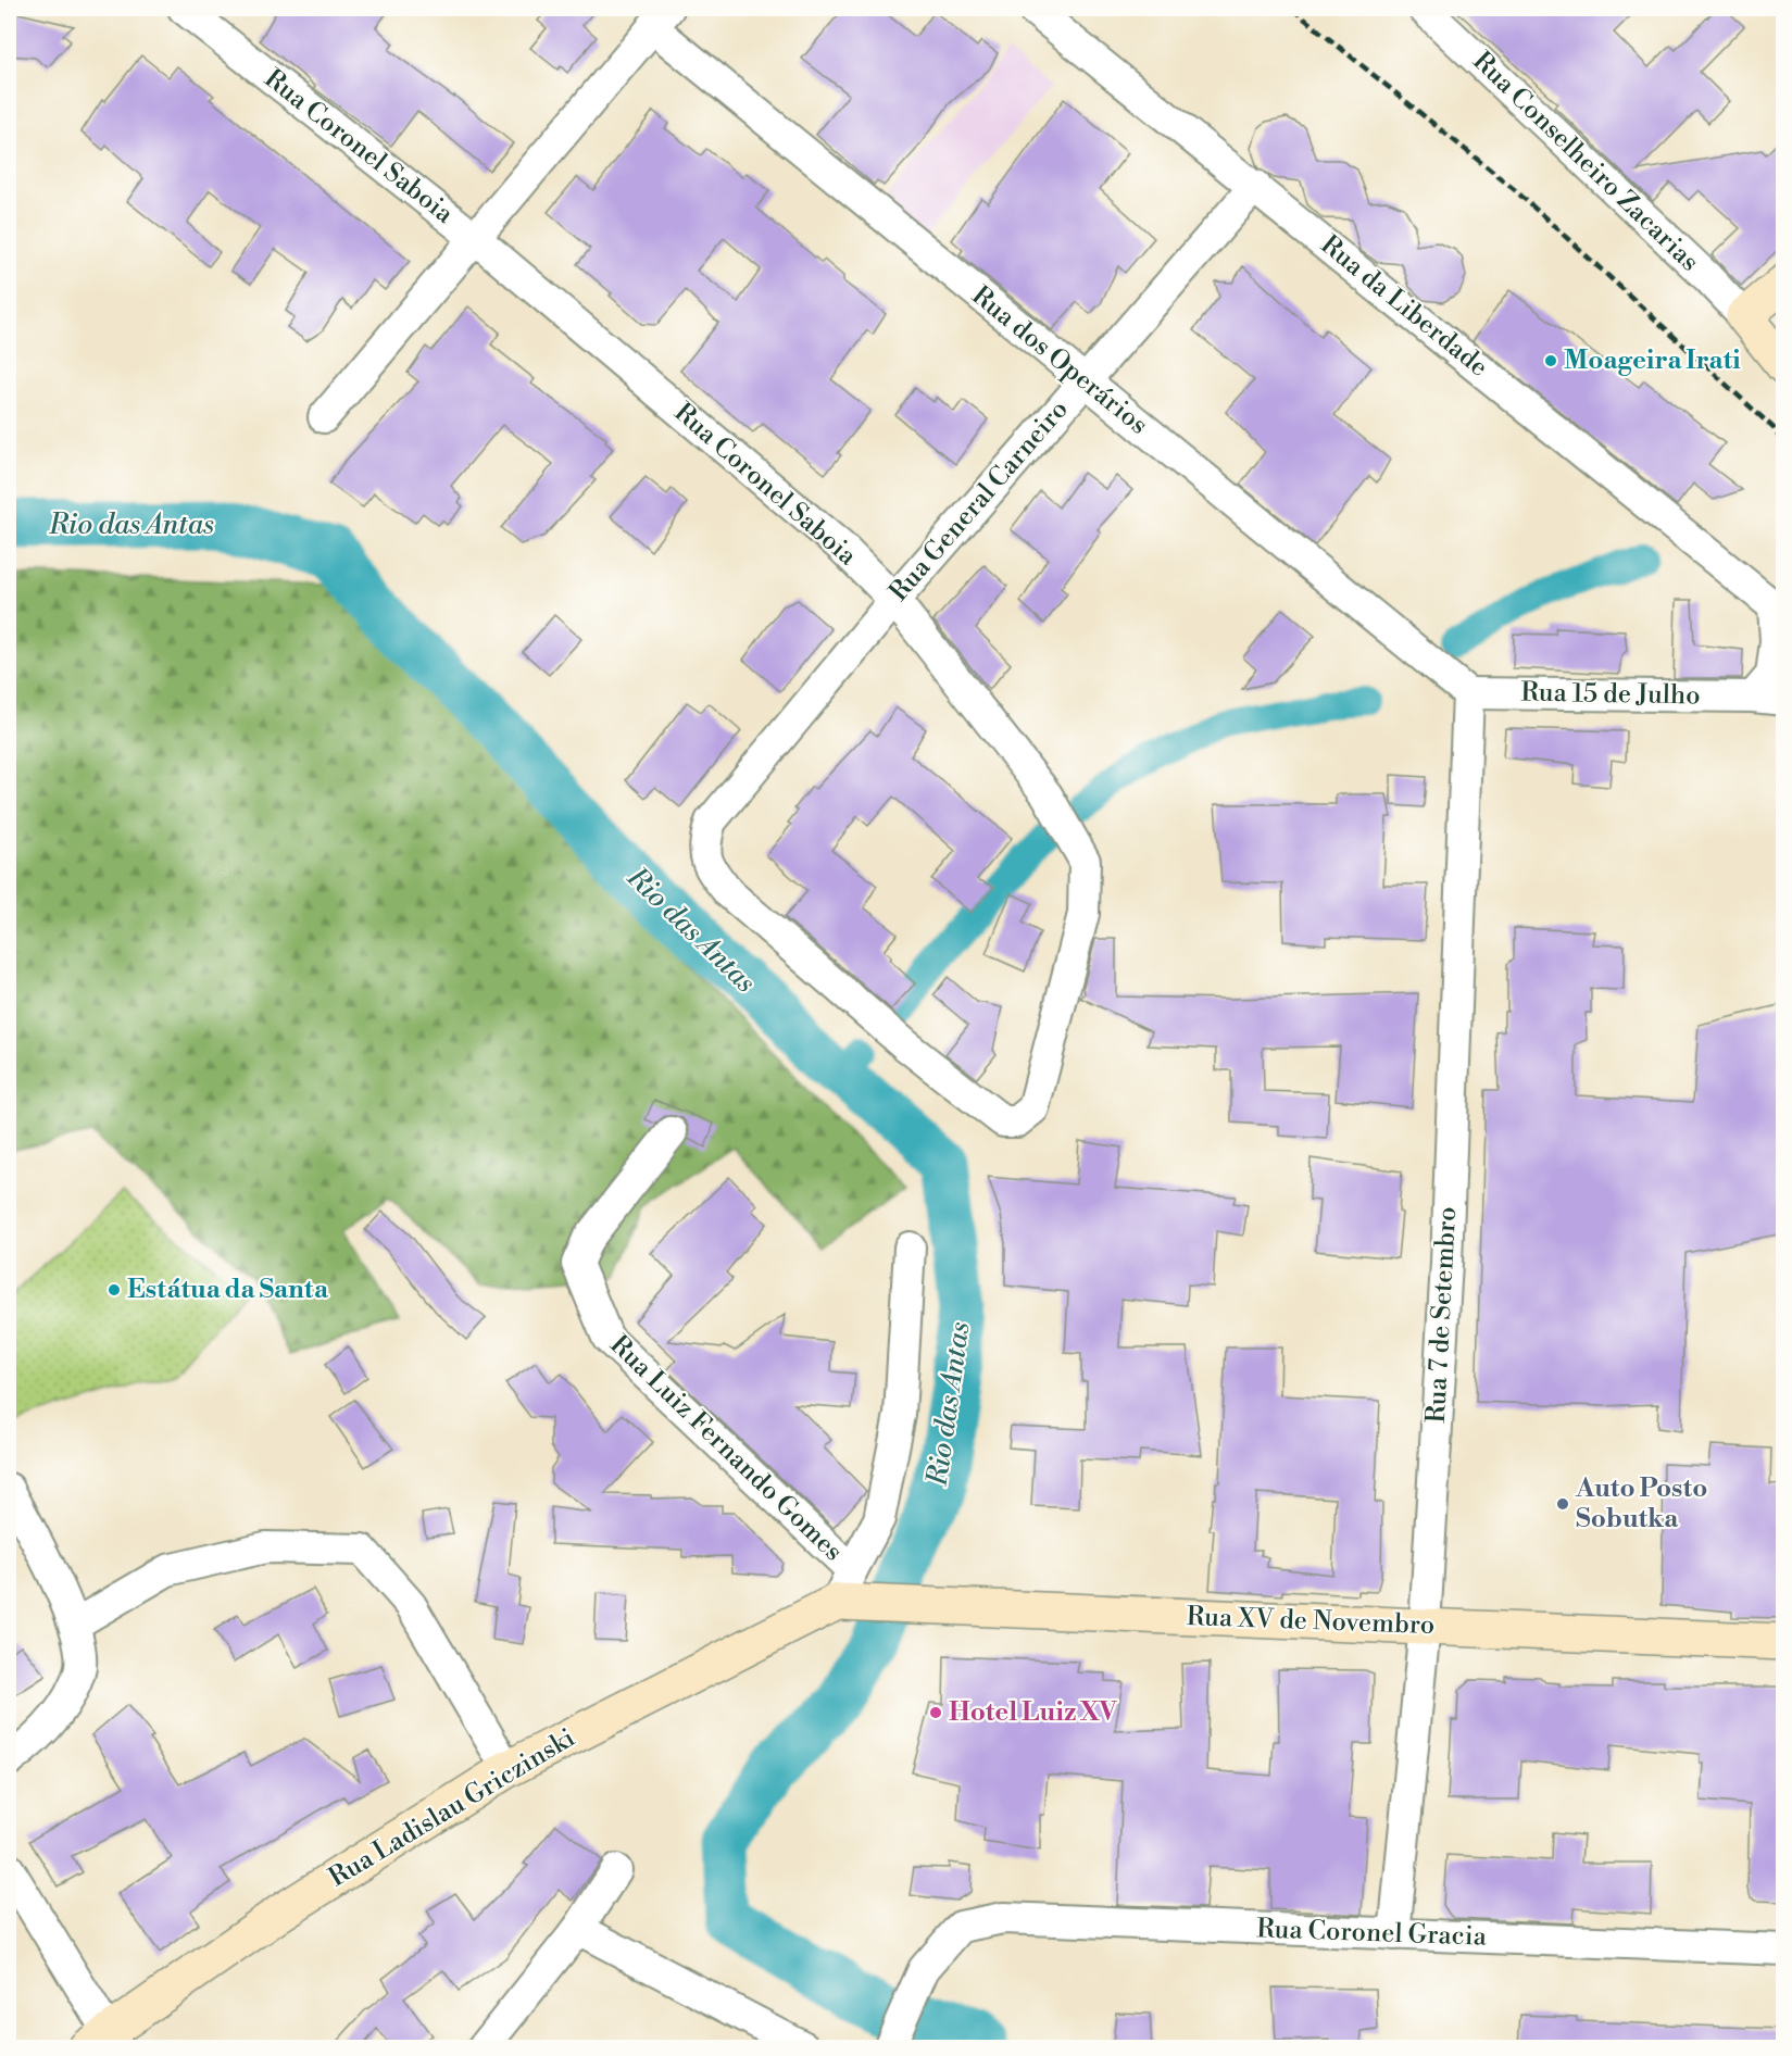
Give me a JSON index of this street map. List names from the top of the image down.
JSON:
{
  "streets": {
    "main road": ["Rua XV de Novembro", "Rua Ladislau Griczinski"],
    "street": [
      "Rua Coronel Saboia",
      "Rua Conselheiro Zacarias",
      "Rua da Liberdade",
      "Rua dos Operários",
      "Rua General Carneiro",
      "Rua 15 de Julho",
      "Rua 7 de Setembro",
      "Rua Luiz Fernando Gomes",
      "Rua Coronel Gracia"
    ]
  },
  "crossings": [
    ["Rua Coronel Saboia", "Rua General Carneiro"],
    ["Rua da Liberdade", "Rua General Carneiro"],
    ["Rua da Liberdade", "Rua 15 de Julho"],
    ["Rua dos Operários", "Rua General Carneiro"],
    ["Rua dos Operários", "Rua 15 de Julho"],
    ["Rua dos Operários", "Rua 7 de Setembro"],
    ["Rua 15 de Julho", "Rua 7 de Setembro"],
    ["Rua 7 de Setembro", "Rua XV de Novembro"],
    ["Rua 7 de Setembro", "Rua Coronel Gracia"],
    ["Rua Luiz Fernando Gomes", "Rua XV de Novembro"],
    ["Rua Luiz Fernando Gomes", "Rua Ladislau Griczinski"],
    ["Rua XV de Novembro", "Rua Ladislau Griczinski"]
  ],
  "water": ["Rio das Antas"],
  "places": [
    "Moageira Irati",
    "Estátua da Santa",
    "Auto Posto Sobutka",
    "Hotel Luiz XV"
  ]
}
